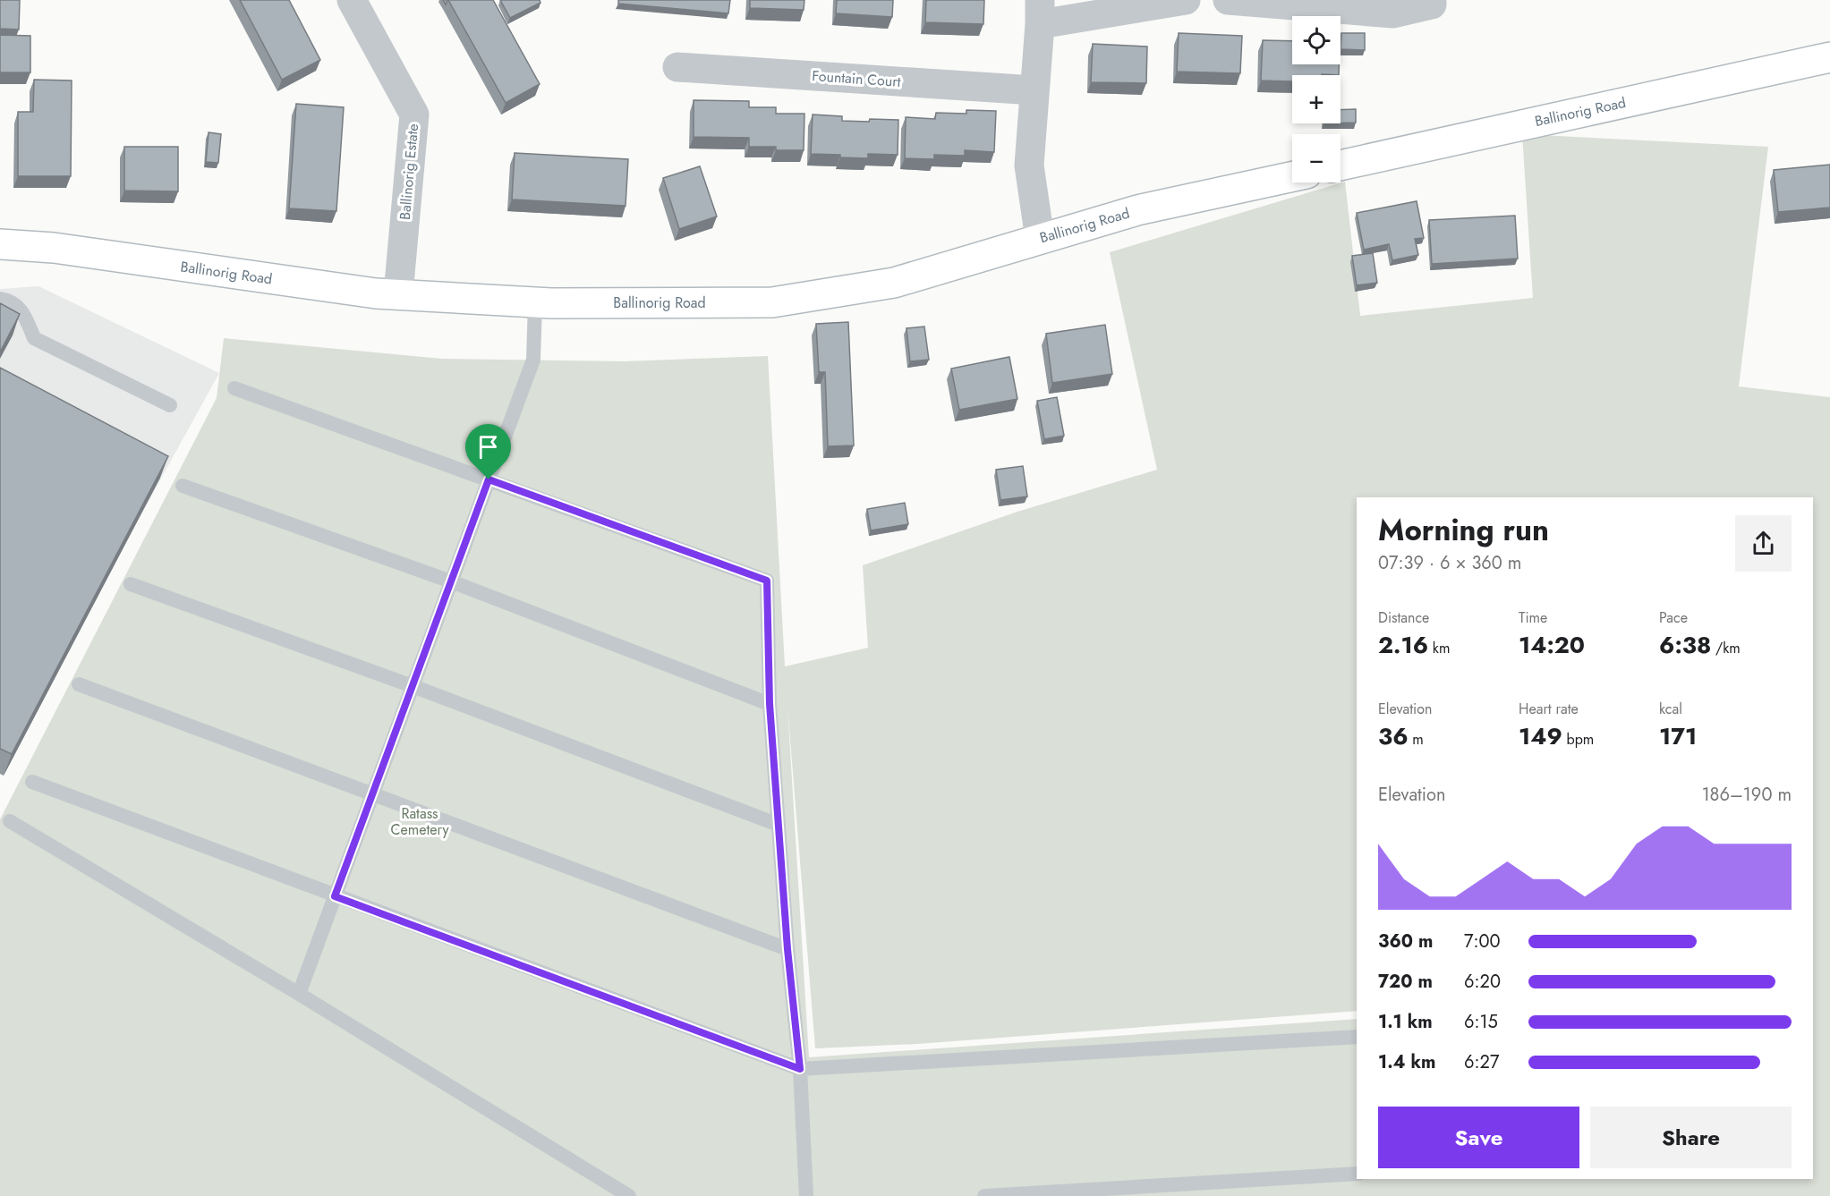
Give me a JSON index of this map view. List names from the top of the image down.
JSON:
{
  "streets": {
    "street": ["Fountain Court", "Ballinorig Road", "Ballinorig Estate"]
  },
  "crossings": [
    ["Ballinorig Road", "Ballinorig Estate"]
  ],
  "parks": ["Ratass Cemetery"],
  "page": {
    "map_buttons": ["+", "−"],
    "heading": ["Morning run", "07:39 · 6 × 360 m"],
    "stats": [
      ["Distance", "2.16 km"],
      ["Time", "14:20"],
      ["Pace", "6:38 /km"],
      ["Elevation", "36 m"],
      ["Heart rate", "149 bpm"],
      ["kcal", "171"]
    ],
    "chart": ["Elevation", "186–190 m"],
    "list": [
      {
        "name": "360 m",
        "note": "7:00"
      },
      {
        "name": "720 m",
        "note": "6:20"
      },
      {
        "name": "1.1 km",
        "note": "6:15"
      },
      {
        "name": "1.4 km",
        "note": "6:27"
      }
    ],
    "buttons": ["Save", "Share"]
  }
}
